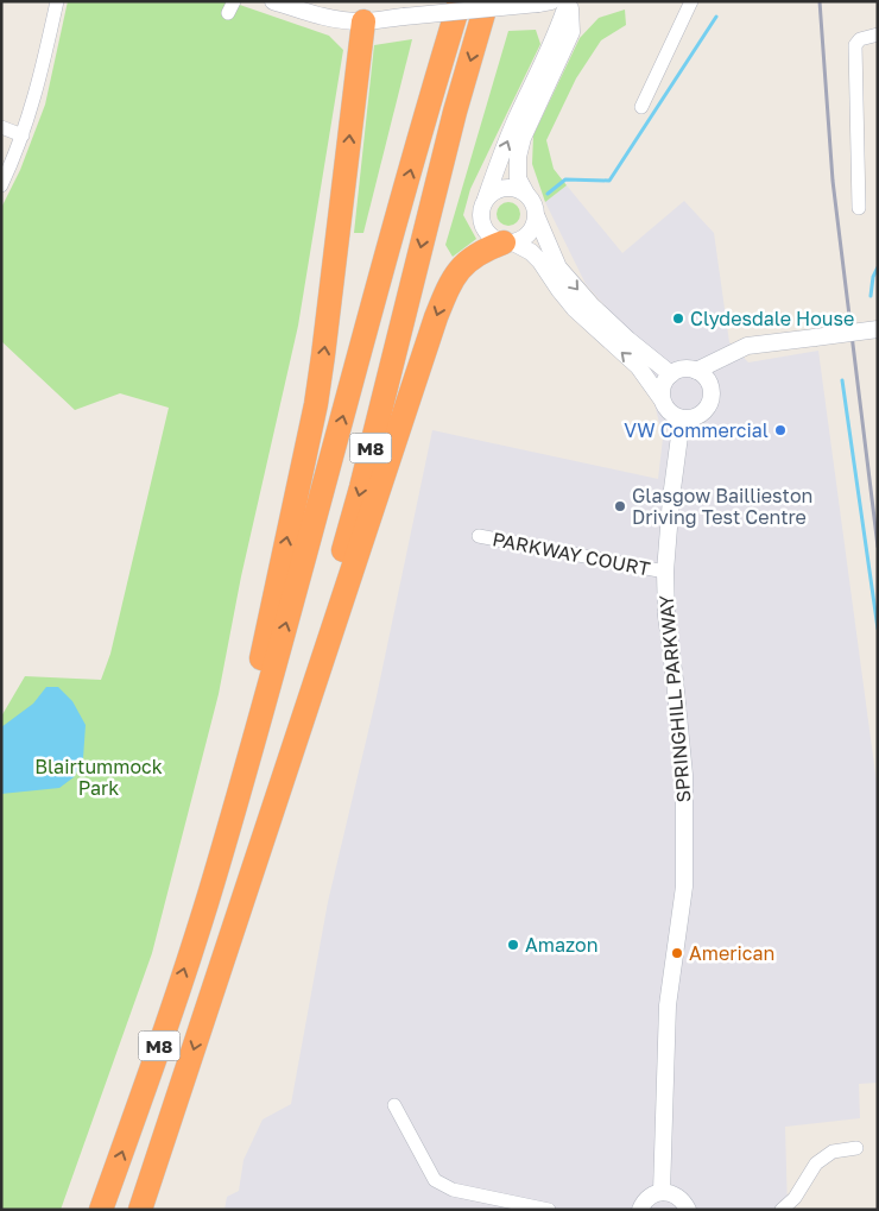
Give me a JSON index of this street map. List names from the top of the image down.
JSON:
{
  "streets": {
    "highway": ["M8"],
    "street": ["PARKWAY COURT", "SPRINGHILL PARKWAY"]
  },
  "crossings": [
    ["PARKWAY COURT", "SPRINGHILL PARKWAY"]
  ],
  "parks": ["Blairtummock Park"],
  "places": [
    "Clydesdale House",
    "VW Commercial",
    "Glasgow Baillieston Driving Test Centre",
    "Amazon",
    "American"
  ]
}
